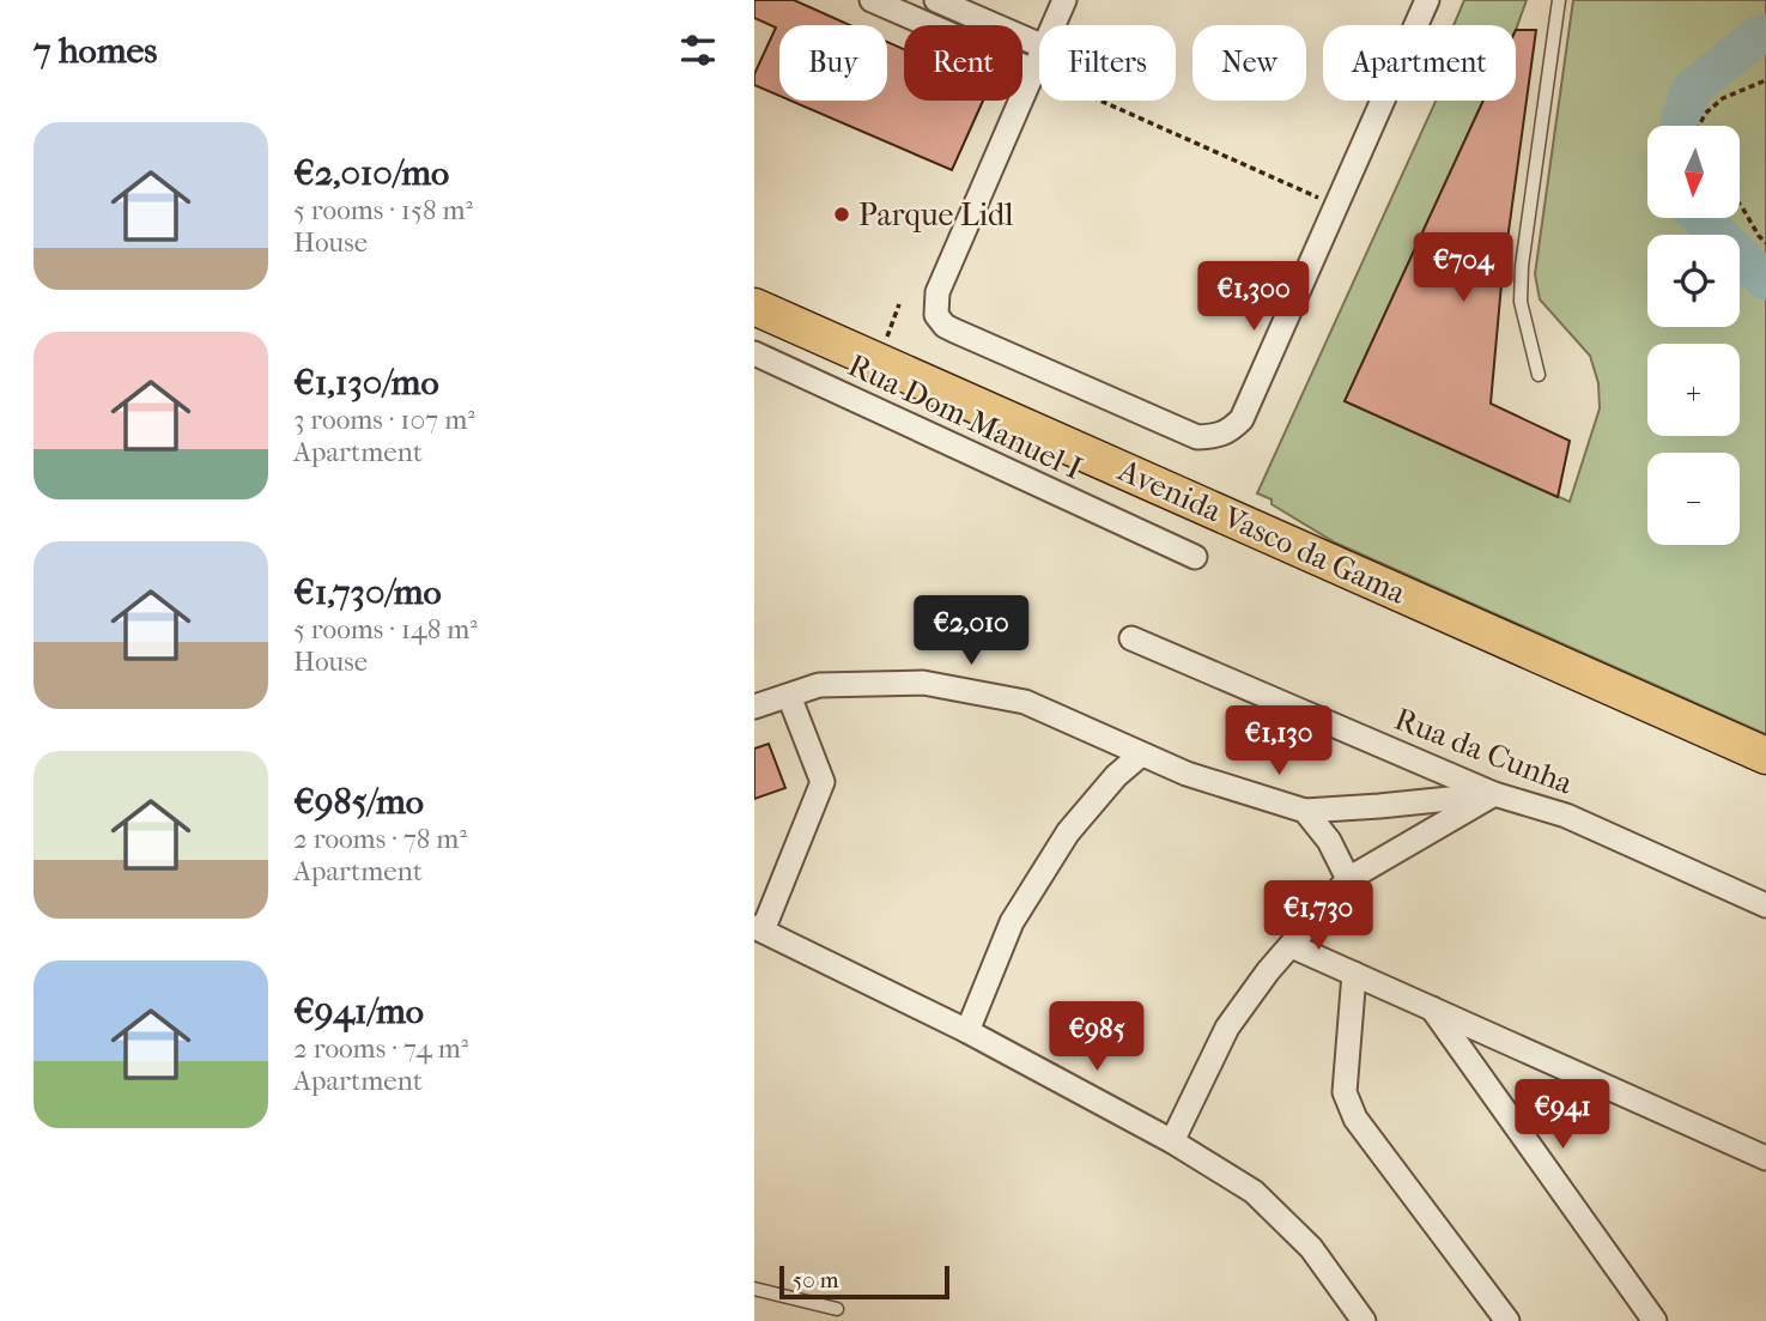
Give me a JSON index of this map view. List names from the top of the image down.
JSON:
{
  "streets": {
    "main road": ["Avenida Vasco da Gama"],
    "street": ["Rua Dom Manuel I", "Rua da Cunha"]
  },
  "places": ["Parque Lidl"],
  "scale_bar": "50 m",
  "north": "bottom",
  "page": {
    "heading": "7 homes",
    "chip": [
      "Buy",
      "Rent",
      "Filters",
      "New",
      "Apartment"
    ],
    "list": [
      {
        "name": "€2,010/mo",
        "note": "5 rooms · 158 m² · House"
      },
      {
        "name": "€1,130/mo",
        "note": "3 rooms · 107 m² · Apartment"
      },
      {
        "name": "€1,730/mo",
        "note": "5 rooms · 148 m² · House"
      },
      {
        "name": "€985/mo",
        "note": "2 rooms · 78 m² · Apartment"
      },
      {
        "name": "€941/mo",
        "note": "2 rooms · 74 m² · Apartment"
      }
    ],
    "map_buttons": ["+", "−"],
    "price": [
      "€704",
      "€1,300",
      "€2,010",
      "€1,130",
      "€1,730",
      "€985",
      "€941"
    ],
    "scale": "50 m"
  }
}
